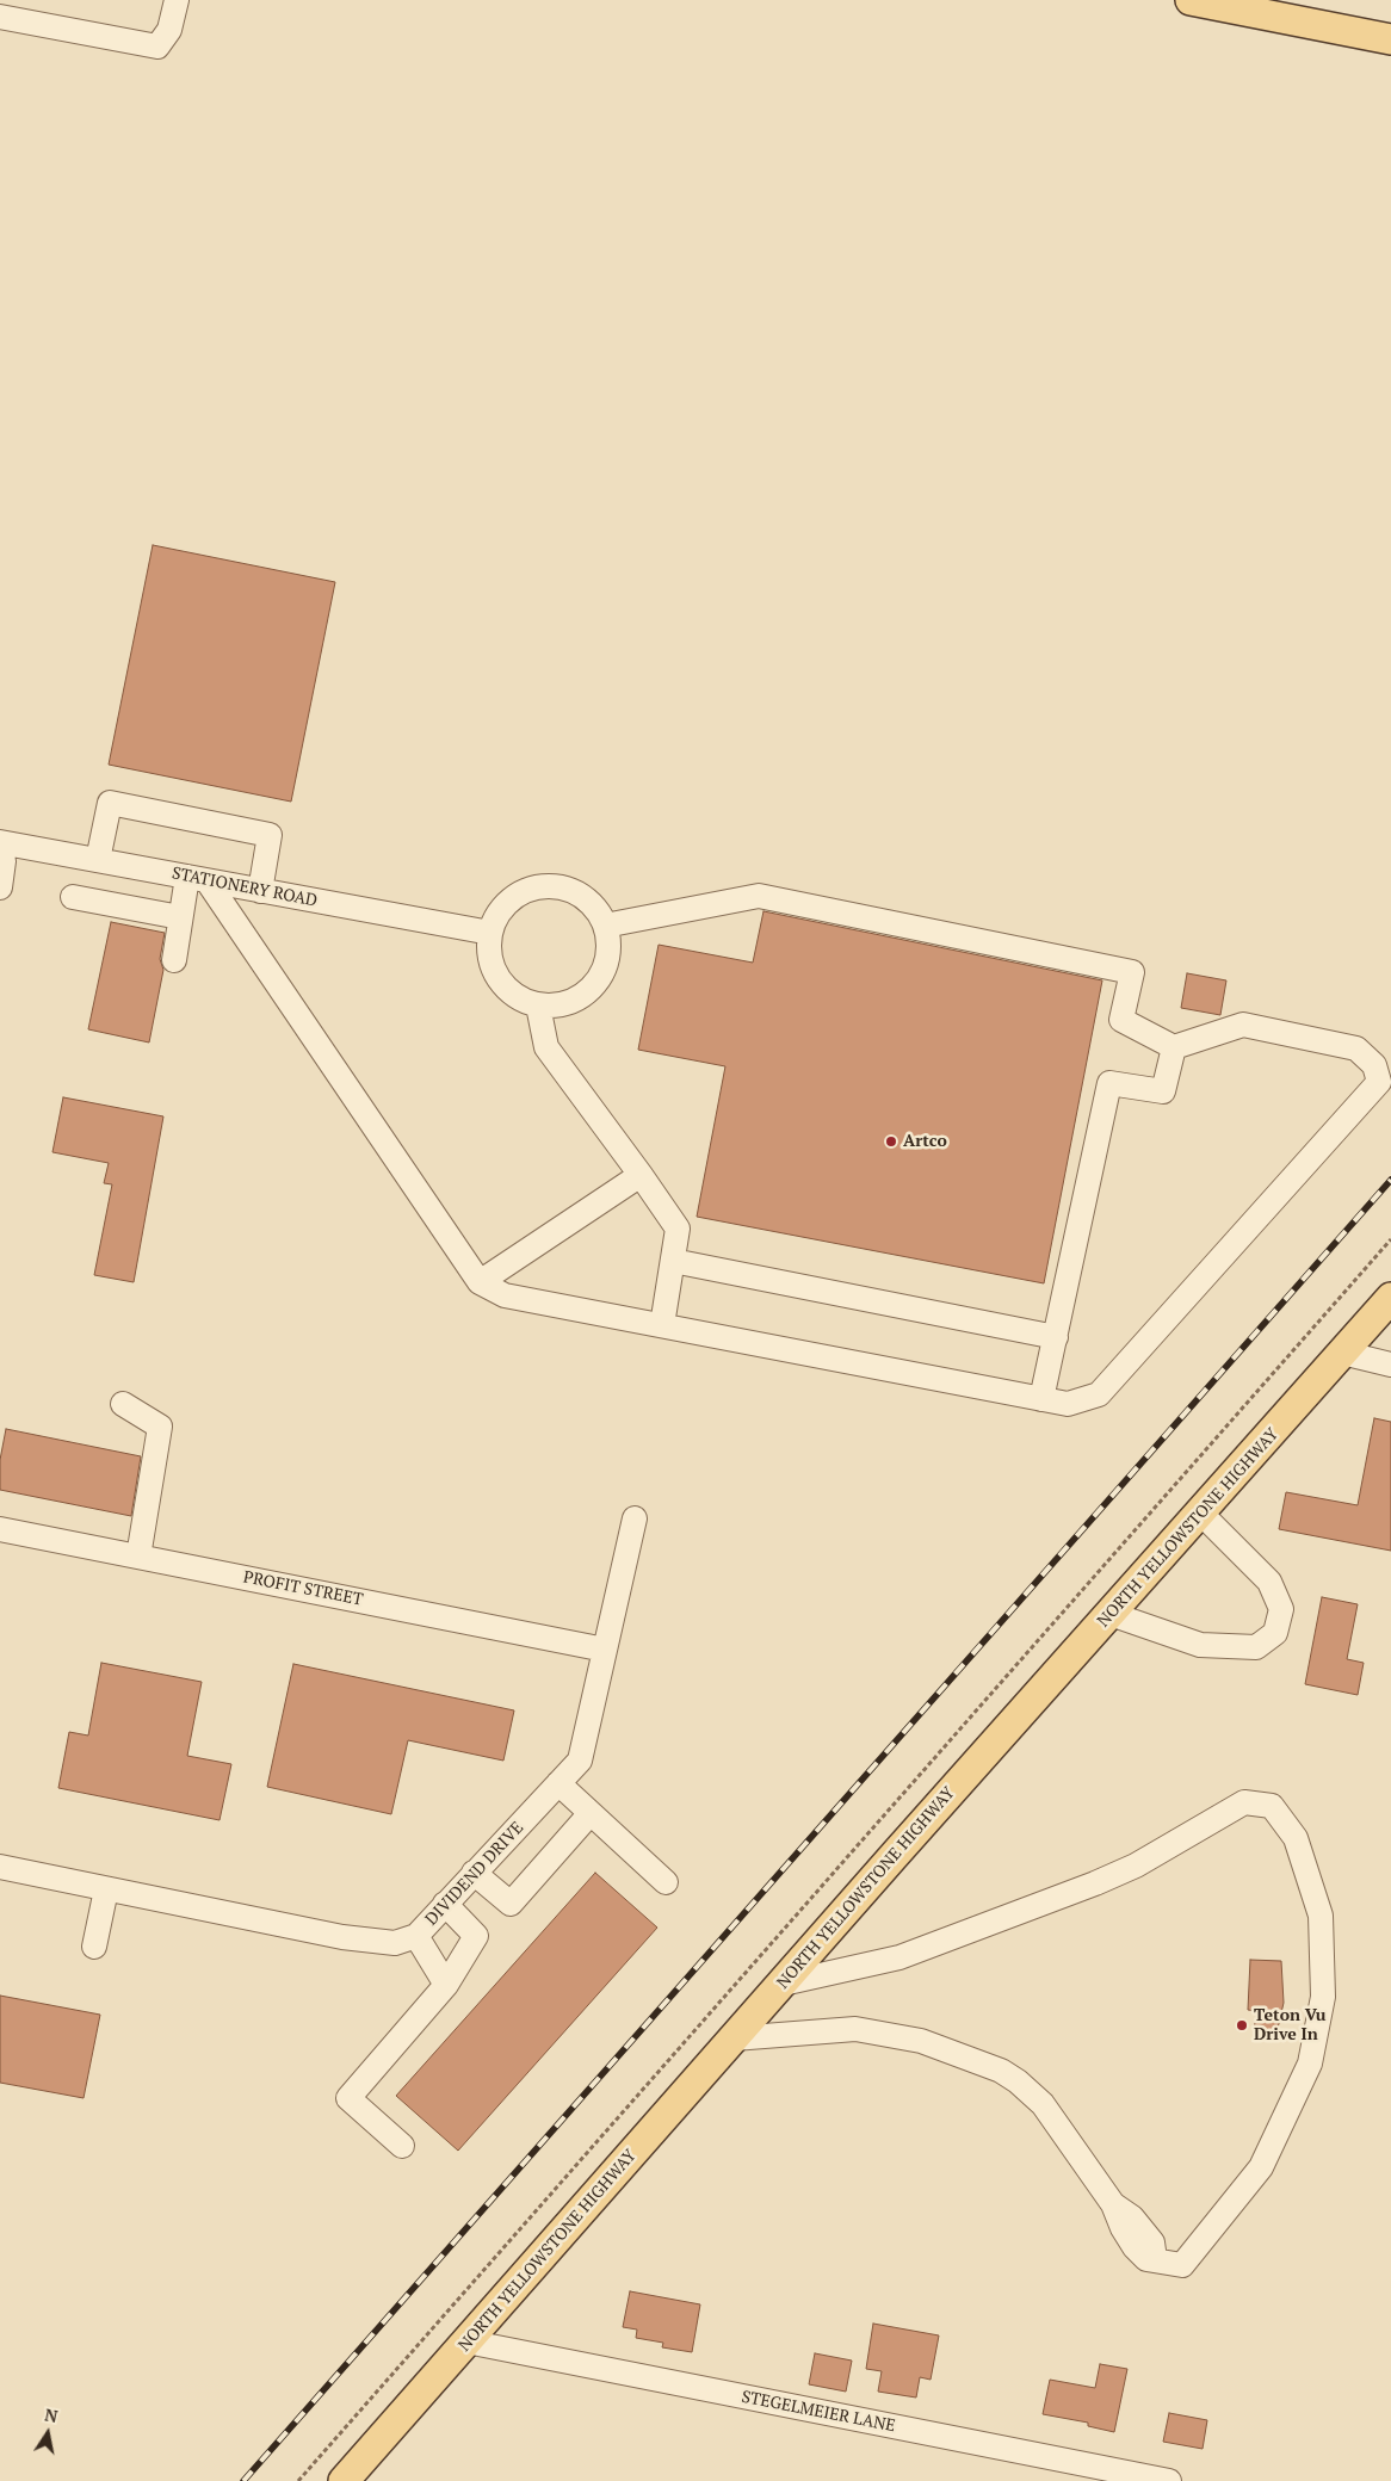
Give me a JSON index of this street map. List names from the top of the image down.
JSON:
{
  "streets": {
    "main road": ["NORTH YELLOWSTONE HIGHWAY"],
    "street": [
      "STATIONERY ROAD",
      "PROFIT STREET",
      "DIVIDEND DRIVE",
      "STEGELMEIER LANE"
    ]
  },
  "crossings": [
    ["NORTH YELLOWSTONE HIGHWAY", "STEGELMEIER LANE"],
    ["PROFIT STREET", "DIVIDEND DRIVE"]
  ],
  "places": ["Artco", "Teton Vu Drive In"],
  "north": "top"
}
